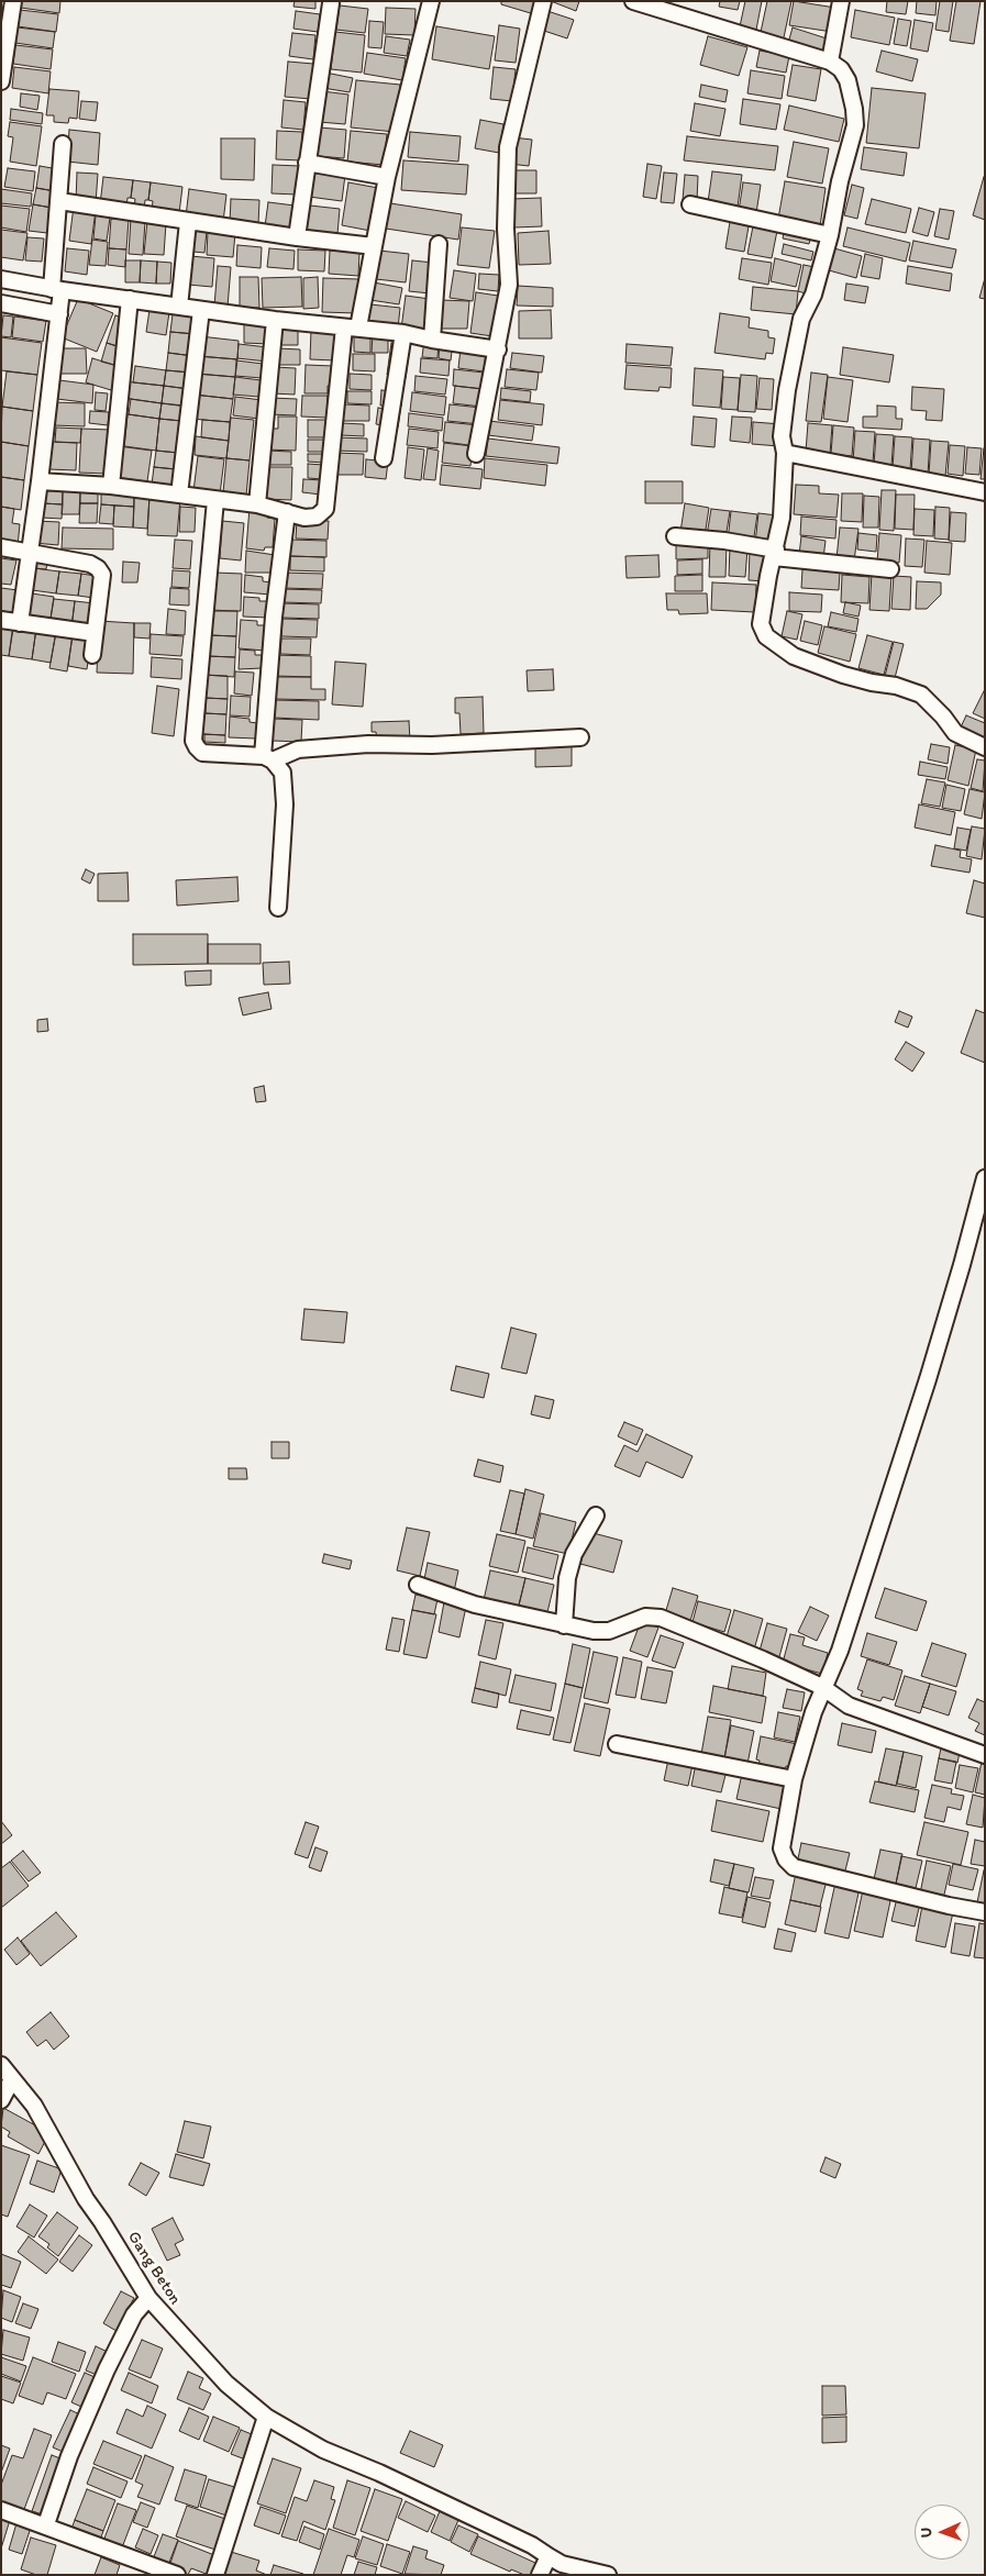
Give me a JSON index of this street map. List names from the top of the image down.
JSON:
{
  "streets": {
    "street": ["Gang Beton"]
  },
  "north": "left"
}
